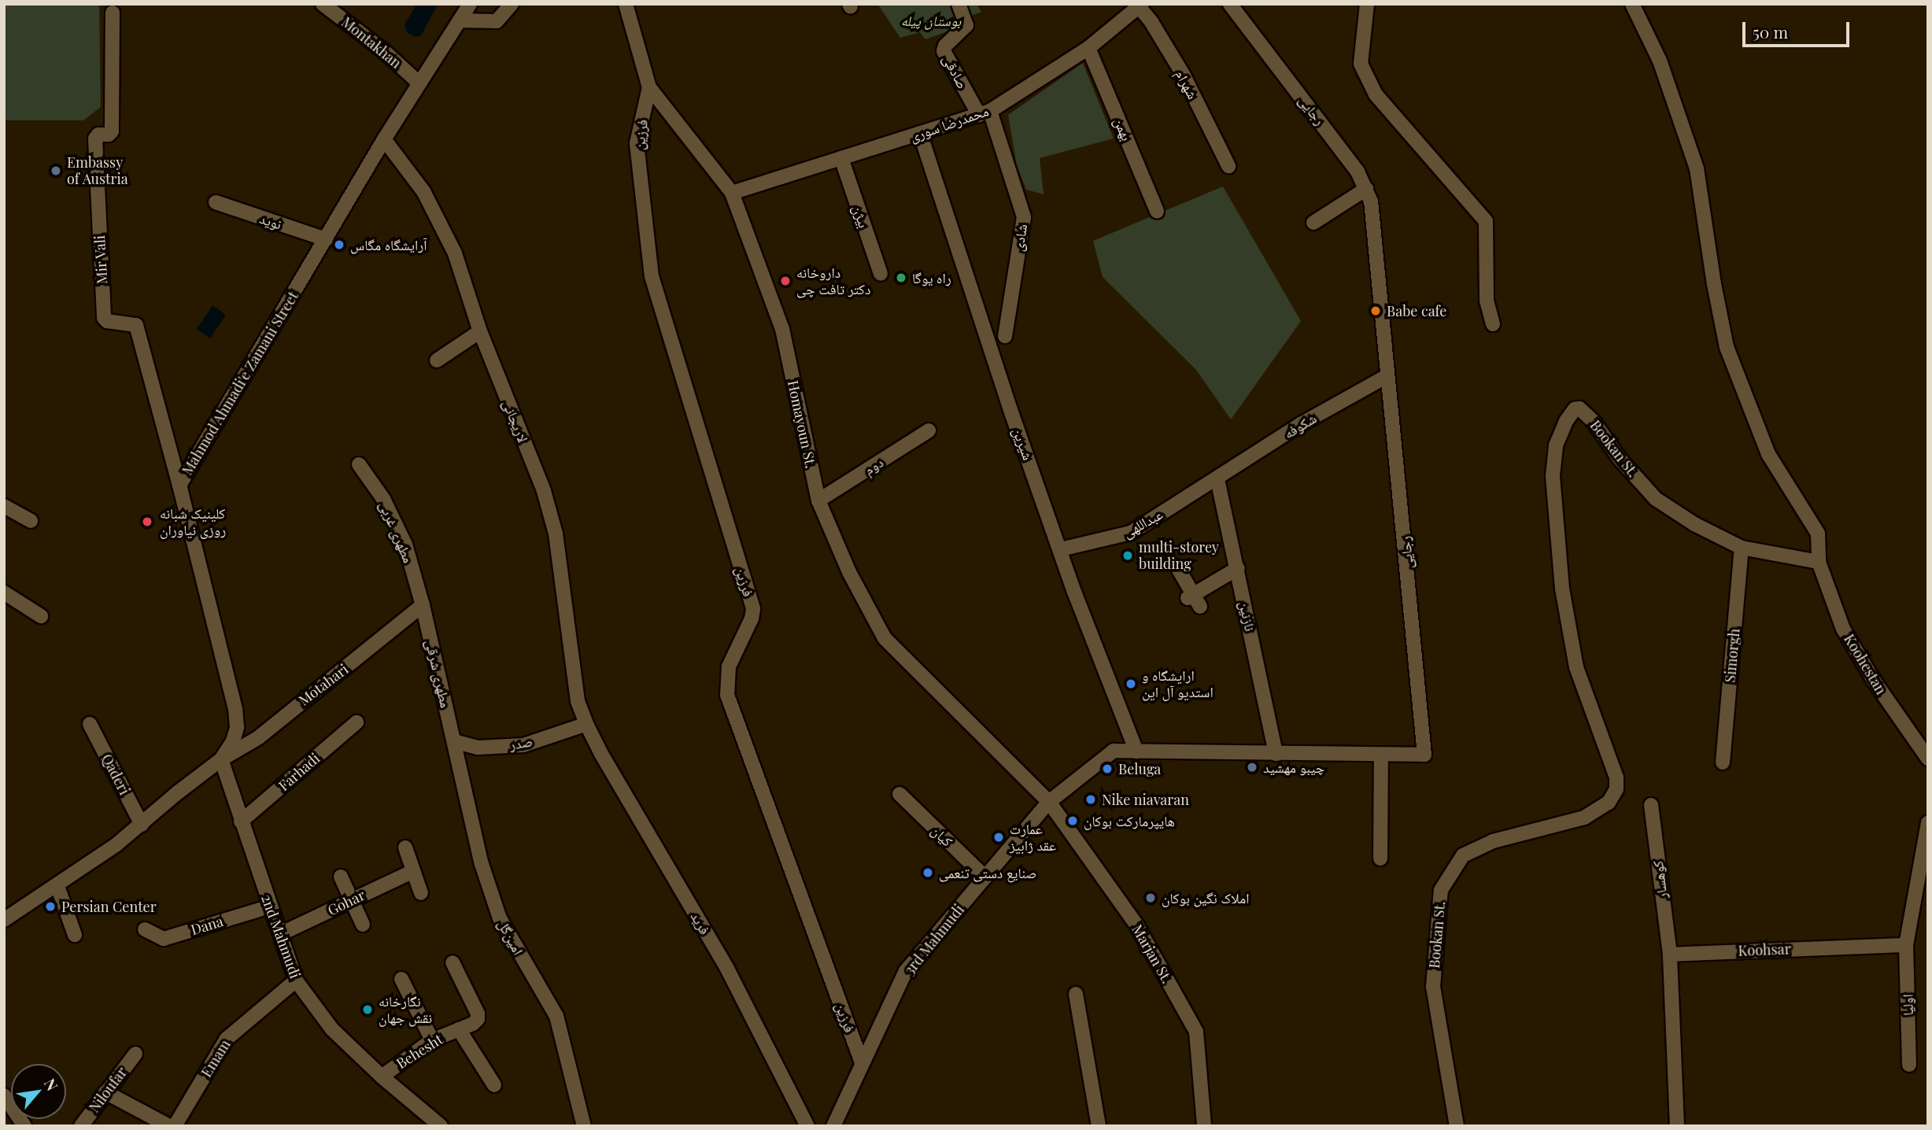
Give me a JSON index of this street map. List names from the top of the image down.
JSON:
{
  "streets": {
    "street": [
      "Montakhan",
      "صادقی",
      "شهرام",
      "رجایی",
      "محمدرضا سوری",
      "بهمن",
      "فرزین",
      "بیژن",
      "نوید",
      "شادی",
      "Mir Vali",
      "Mahmod Ahmadi'e Zamani Street",
      "لاریجانی",
      "Homayoun St.",
      "شکوفه",
      "شیرین",
      "Bookan St.",
      "دوم",
      "عبداللهی",
      "مطهری غربی",
      "نازنین",
      "Simorgh",
      "Koohestan",
      "مطهری شرقی",
      "Motahari",
      "صدر",
      "Farhadi",
      "Qaderi",
      "کیان",
      "کوهسار",
      "Gohar",
      "فرید",
      "Dana",
      "2nd Mahmudi",
      "امین‌گل",
      "3rd Mahmudi",
      "Koohsar",
      "Marjan St.",
      "اولیا",
      "Behesht",
      "Emam",
      "Niloufar"
    ]
  },
  "crossings": [
    ["Montakhan", "Mahmod Ahmadi'e Zamani Street"],
    ["صادقی", "محمدرضا سوری"],
    ["صادقی", "شادی"],
    ["شهرام", "محمدرضا سوری"],
    ["رجایی", "Homayoun St."],
    ["رجایی", "شکوفه"],
    ["رجایی", "شیرین"],
    ["رجایی", "نازنین"],
    ["رجایی", "3rd Mahmudi"],
    ["رجایی", "Marjan St."],
    ["محمدرضا سوری", "بهمن"],
    ["محمدرضا سوری", "بیژن"],
    ["محمدرضا سوری", "شادی"],
    ["محمدرضا سوری", "Homayoun St."],
    ["محمدرضا سوری", "شیرین"],
    ["فرزین", "Homayoun St."],
    ["فرزین", "3rd Mahmudi"],
    ["نوید", "Mahmod Ahmadi'e Zamani Street"],
    ["Mir Vali", "Mahmod Ahmadi'e Zamani Street"],
    ["Mahmod Ahmadi'e Zamani Street", "لاریجانی"],
    ["Mahmod Ahmadi'e Zamani Street", "Motahari"],
    ["Mahmod Ahmadi'e Zamani Street", "Qaderi"],
    ["Mahmod Ahmadi'e Zamani Street", "2nd Mahmudi"],
    ["لاریجانی", "صدر"],
    ["لاریجانی", "فرید"],
    ["Homayoun St.", "دوم"],
    ["Homayoun St.", "3rd Mahmudi"],
    ["Homayoun St.", "Marjan St."],
    ["شکوفه", "عبداللهی"],
    ["شکوفه", "نازنین"],
    ["شیرین", "عبداللهی"],
    ["Bookan St.", "Simorgh"],
    ["Bookan St.", "Koohestan"],
    ["عبداللهی", "نازنین"],
    ["مطهری غربی", "مطهری شرقی"],
    ["مطهری غربی", "Motahari"],
    ["مطهری شرقی", "Motahari"],
    ["مطهری شرقی", "صدر"],
    ["مطهری شرقی", "امین‌گل"],
    ["Motahari", "2nd Mahmudi"],
    ["صدر", "فرید"],
    ["صدر", "امین‌گل"],
    ["Farhadi", "2nd Mahmudi"],
    ["کیان", "3rd Mahmudi"],
    ["کوهسار", "Koohsar"],
    ["Gohar", "2nd Mahmudi"],
    ["Dana", "2nd Mahmudi"],
    ["2nd Mahmudi", "Behesht"],
    ["2nd Mahmudi", "Emam"],
    ["3rd Mahmudi", "Marjan St."],
    ["Koohsar", "اولیا"]
  ],
  "parks": ["بوستان پیله"],
  "places": [
    "Embassy of Austria",
    "آرایشگاه مگاس",
    "راه یوگا",
    "داروخانه دکتر تافت چی",
    "Babe cafe",
    "کلینیک شبانه روزی نیاوران",
    "multi-storey building",
    "ارایشگاه و استدیو آل این",
    "چیبو مهشید",
    "Beluga",
    "Nike niavaran",
    "هایپرمارکت بوکان",
    "عمارت عقد ژابیز",
    "صنایع دستی تنعمی",
    "املاک نگین بوکان",
    "Persian Center",
    "نگارخانه نقش جهان"
  ],
  "scale_bar": "50 m",
  "north": "top right"
}
